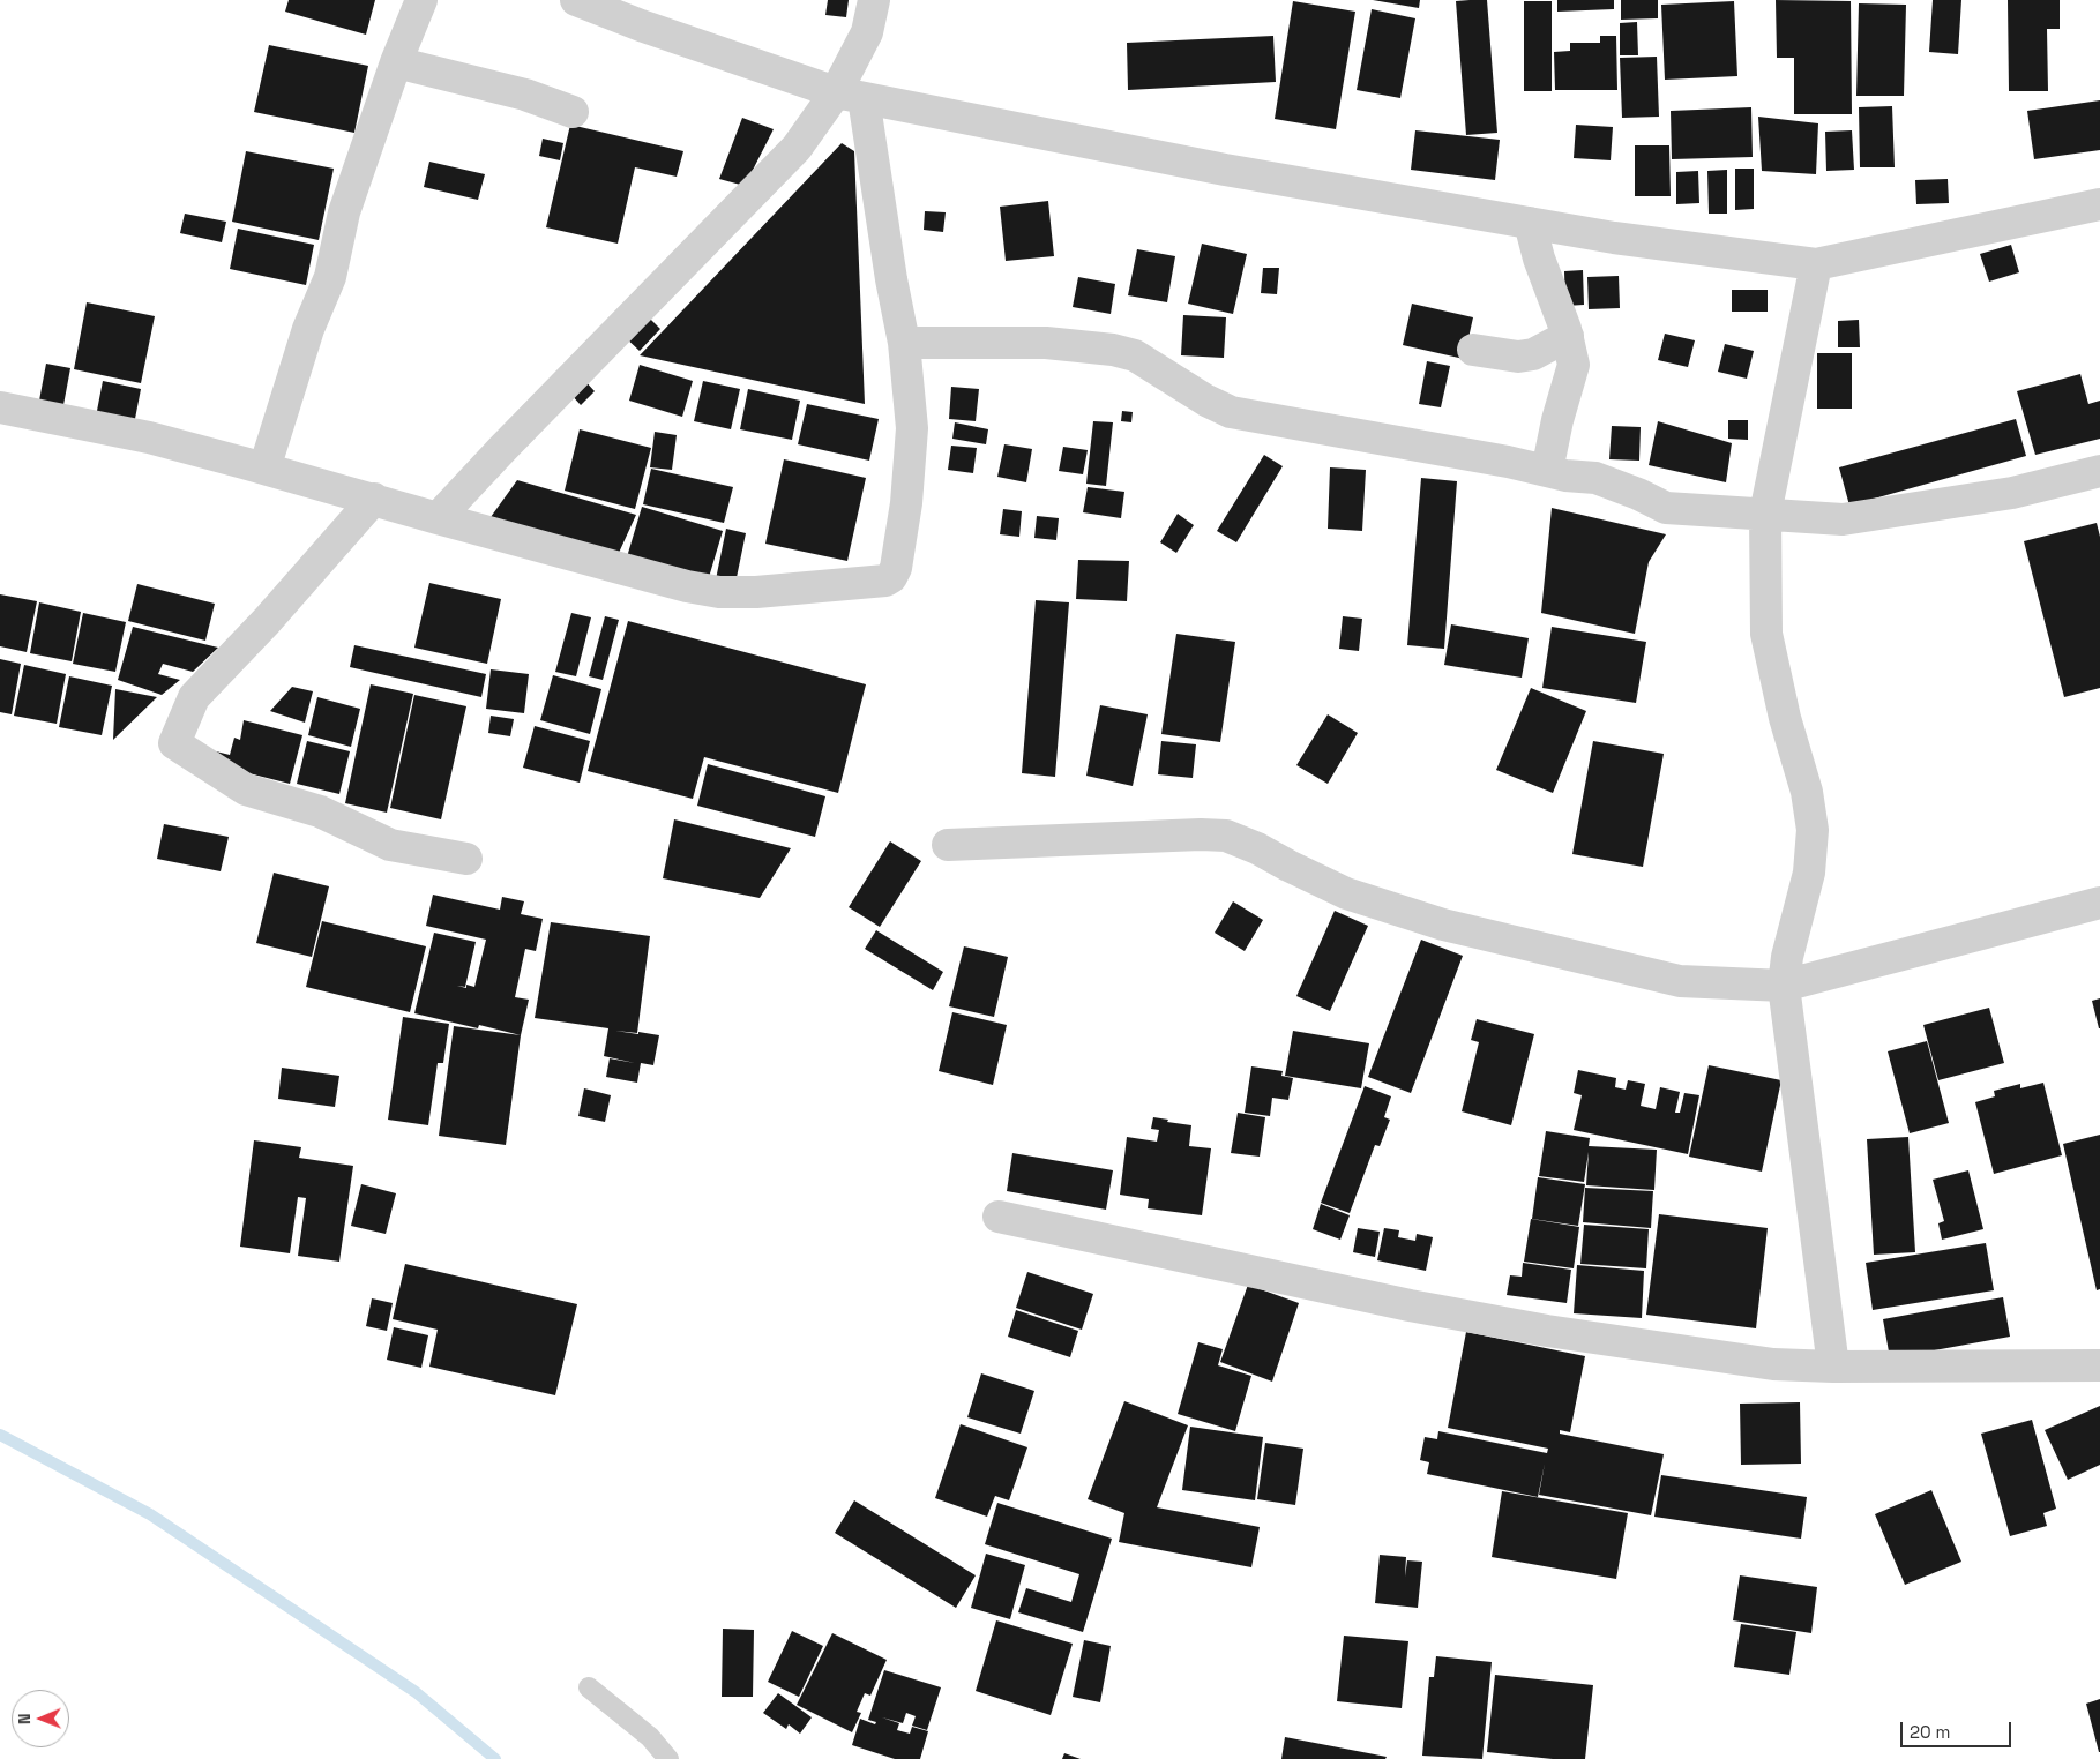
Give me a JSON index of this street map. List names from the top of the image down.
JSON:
{
  "scale_bar": "20 m",
  "north": "left"
}
